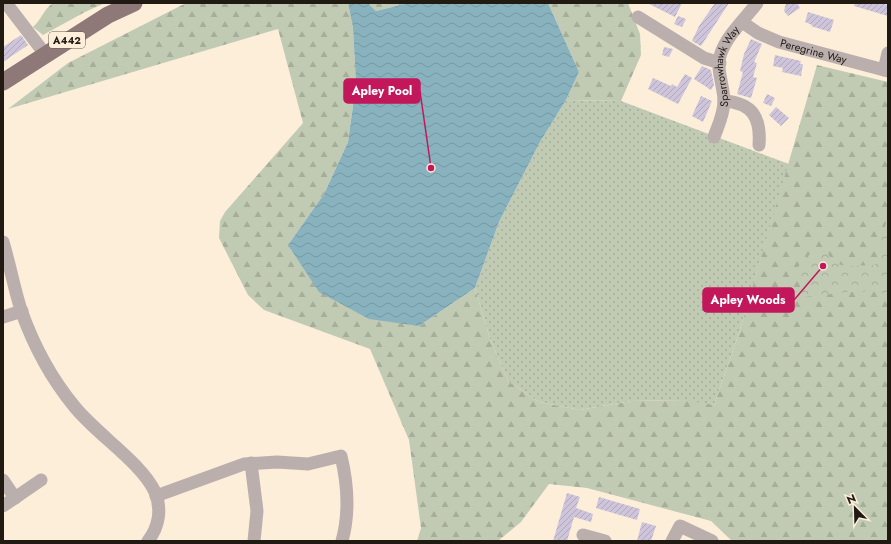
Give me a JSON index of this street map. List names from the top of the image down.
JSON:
{
  "streets": {
    "main road": ["A442"],
    "street": ["Peregrine Way", "Sparrowhawk Way"]
  },
  "crossings": [
    ["Peregrine Way", "Sparrowhawk Way"]
  ],
  "places": ["Apley Pool", "Apley Woods"],
  "north": "top left"
}
